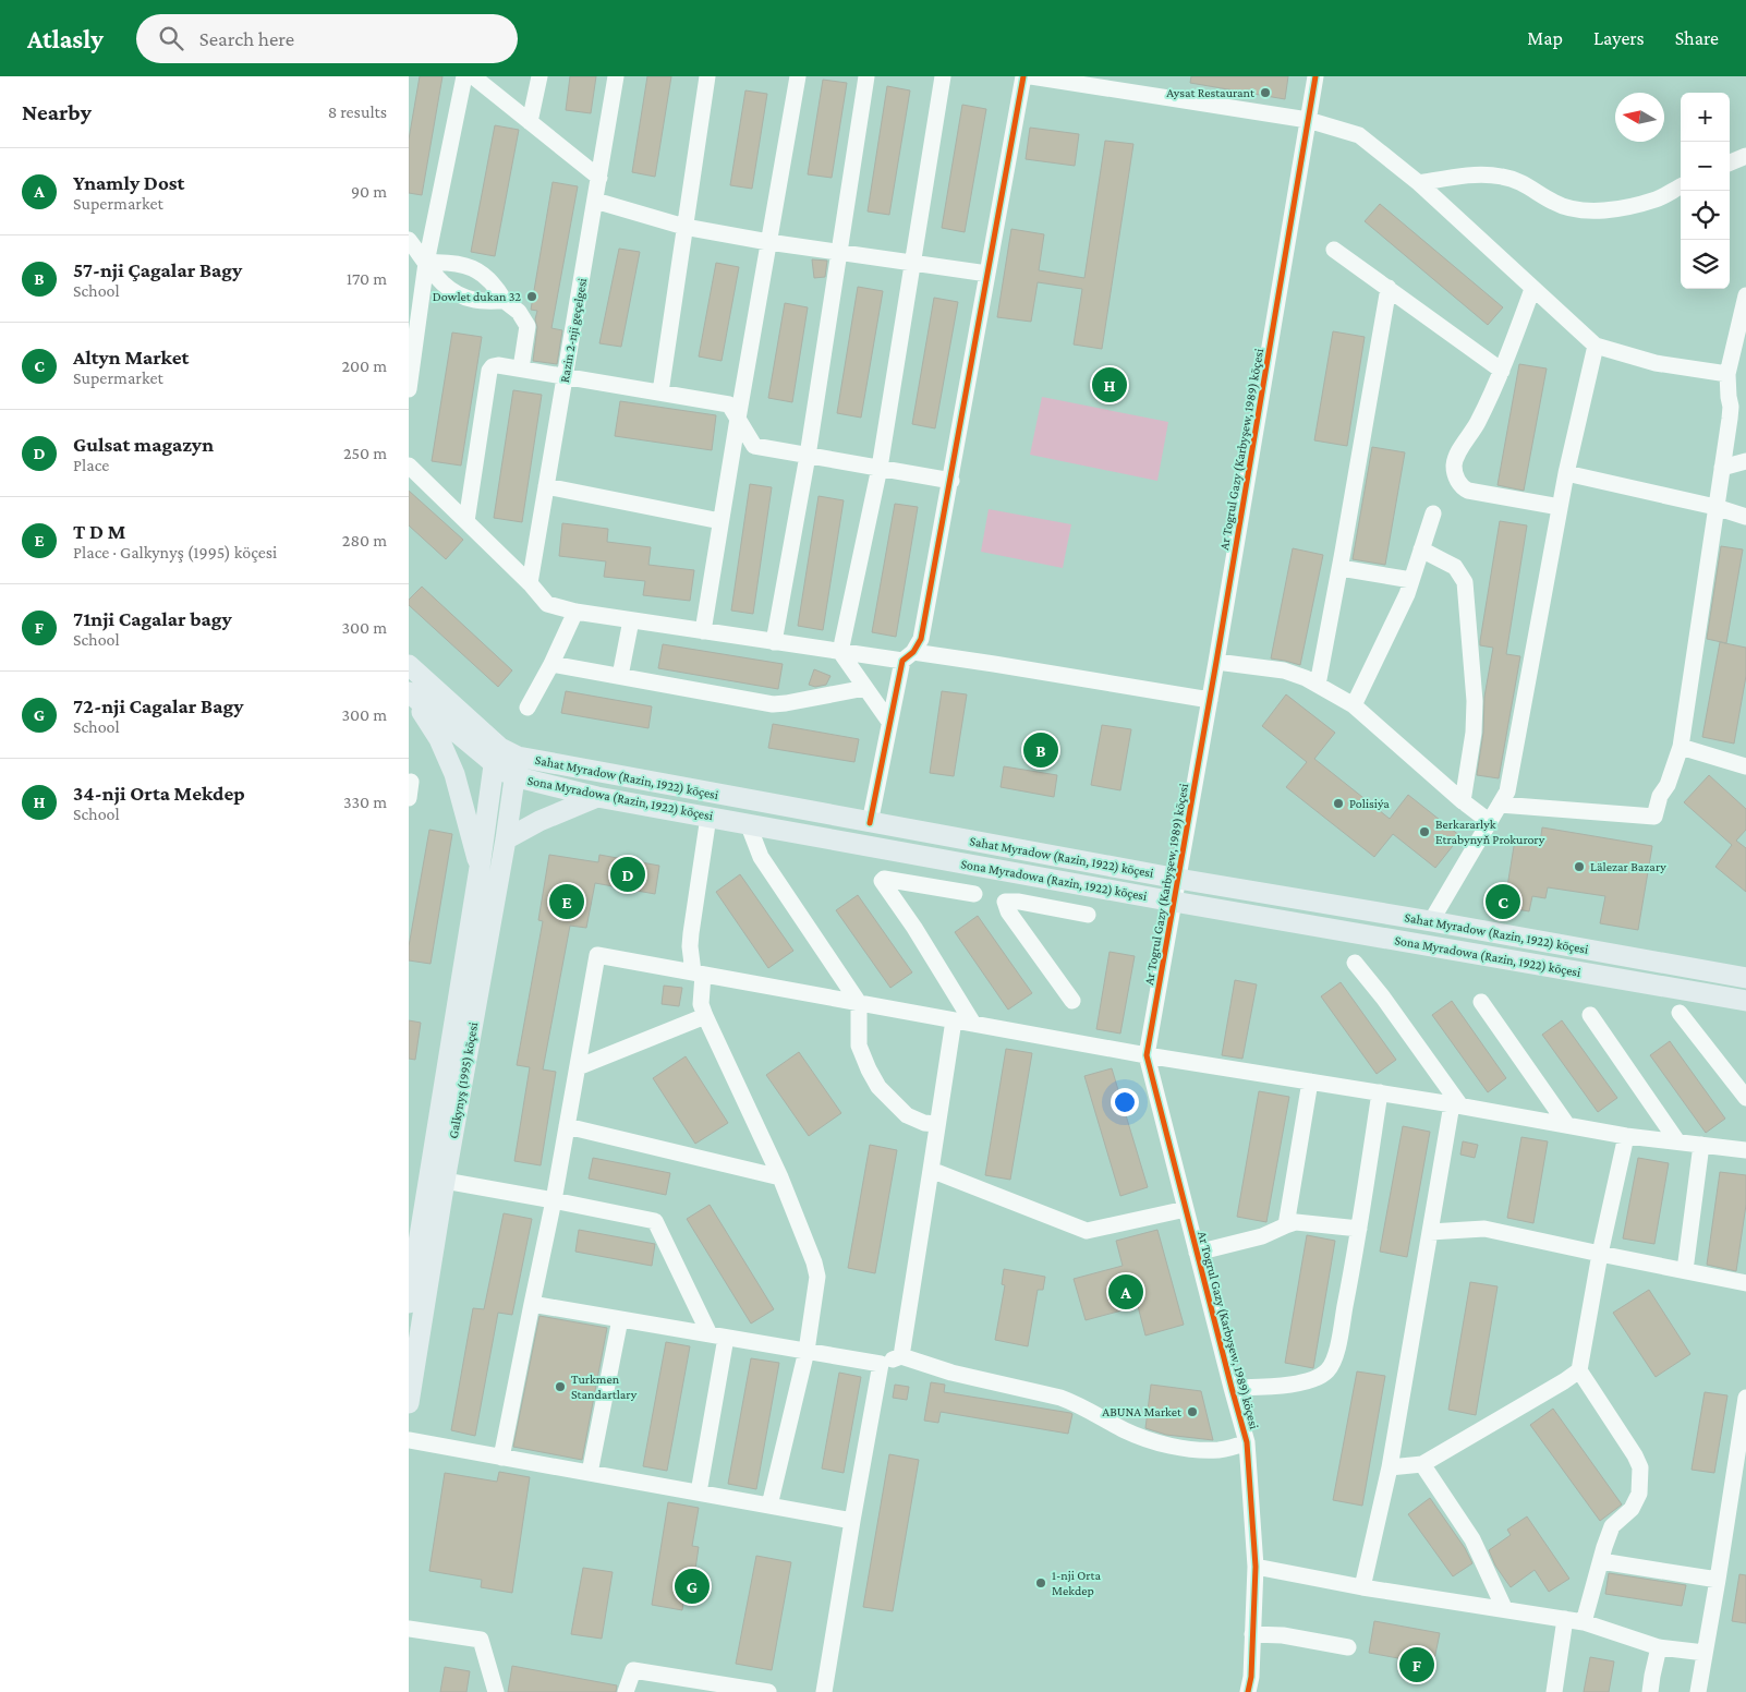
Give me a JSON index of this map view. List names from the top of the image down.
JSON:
{
  "streets": {
    "main road": ["Sahat Myradow (Razin, 1922) köçesi", "Sona Myradowa (Razin, 1922) köçesi", "Galkynyş (1995) köçesi"],
    "street": ["Razin 2-nji geçelgesi", "Ar Togrul Gazy (Karbyşew, 1989) köçesi"]
  },
  "crossings": [
    ["Ar Togrul Gazy (Karbyşew, 1989) köçesi", "Sahat Myradow (Razin, 1922) köçesi"],
    ["Ar Togrul Gazy (Karbyşew, 1989) köçesi", "Sona Myradowa (Razin, 1922) köçesi"],
    ["Sahat Myradow (Razin, 1922) köçesi", "Sona Myradowa (Razin, 1922) köçesi"],
    ["Sahat Myradow (Razin, 1922) köçesi", "Galkynyş (1995) köçesi"],
    ["Sona Myradowa (Razin, 1922) köçesi", "Galkynyş (1995) köçesi"]
  ],
  "places": [
    "Aysat Restaurant",
    "Dowlet dukan 32",
    "Polisiýa",
    "Berkararlyk Etrabynyň Prokurory",
    "Lälezar Bazary",
    "Turkmen Standartlary",
    "ABUNA Market",
    "1-nji Orta Mekdep"
  ],
  "north": "left",
  "page": {
    "header": "Atlasly",
    "search": "Search here",
    "nav": ["Map", "Layers", "Share"],
    "heading": ["Nearby", "8 results"],
    "map_buttons": ["+", "−"],
    "list": [
      {
        "mark": "A",
        "name": "Ynamly Dost",
        "note": "Supermarket",
        "value": "90 m"
      },
      {
        "mark": "B",
        "name": "57-nji Çagalar Bagy",
        "note": "School",
        "value": "170 m"
      },
      {
        "mark": "C",
        "name": "Altyn Market",
        "note": "Supermarket",
        "value": "200 m"
      },
      {
        "mark": "D",
        "name": "Gulsat magazyn",
        "note": "Place",
        "value": "250 m"
      },
      {
        "mark": "E",
        "name": "T D M",
        "note": "Place · Galkynyş (1995) köçesi",
        "value": "280 m"
      },
      {
        "mark": "F",
        "name": "71nji Cagalar bagy",
        "note": "School",
        "value": "300 m"
      },
      {
        "mark": "G",
        "name": "72-nji Cagalar Bagy",
        "note": "School",
        "value": "300 m"
      },
      {
        "mark": "H",
        "name": "34-nji Orta Mekdep",
        "note": "School",
        "value": "330 m"
      }
    ],
    "pins": [
      "H",
      "B",
      "D",
      "C",
      "E",
      "A",
      "G",
      "F"
    ]
  }
}
